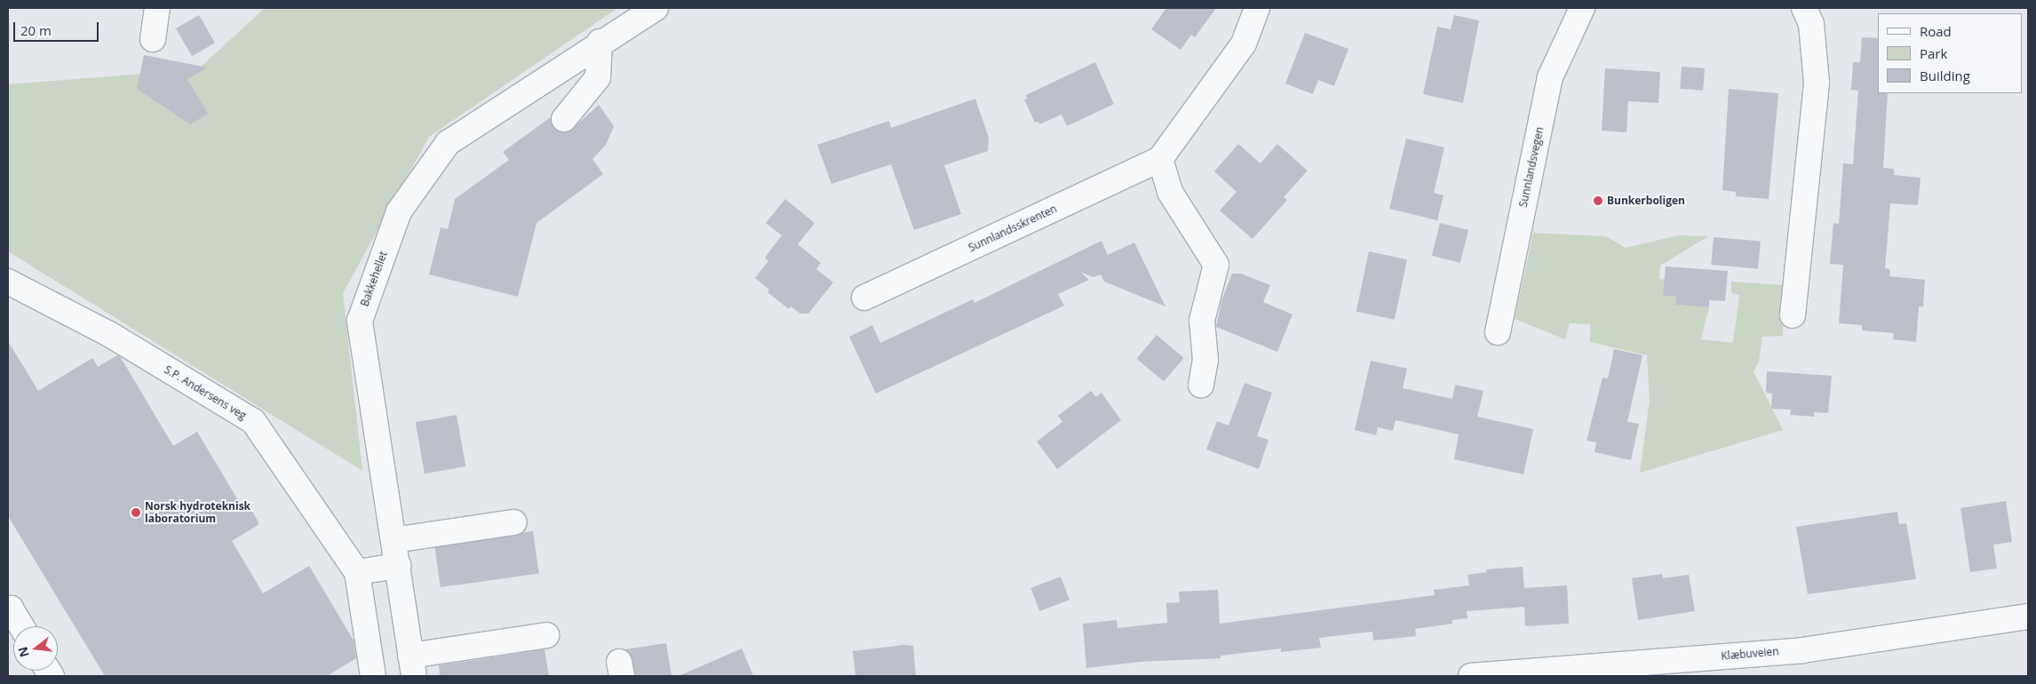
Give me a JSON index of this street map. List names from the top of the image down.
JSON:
{
  "streets": {
    "street": [
      "Sunnlandsvegen",
      "Sunnlandsskrenten",
      "Bakkehellet",
      "S.P. Andersens veg",
      "Klæbuveien"
    ]
  },
  "places": ["Bunkerboligen", "Norsk hydroteknisk laboratorium"],
  "legend": ["Road", "Park", "Building"],
  "scale_bar": "20 m",
  "north": "left"
}
